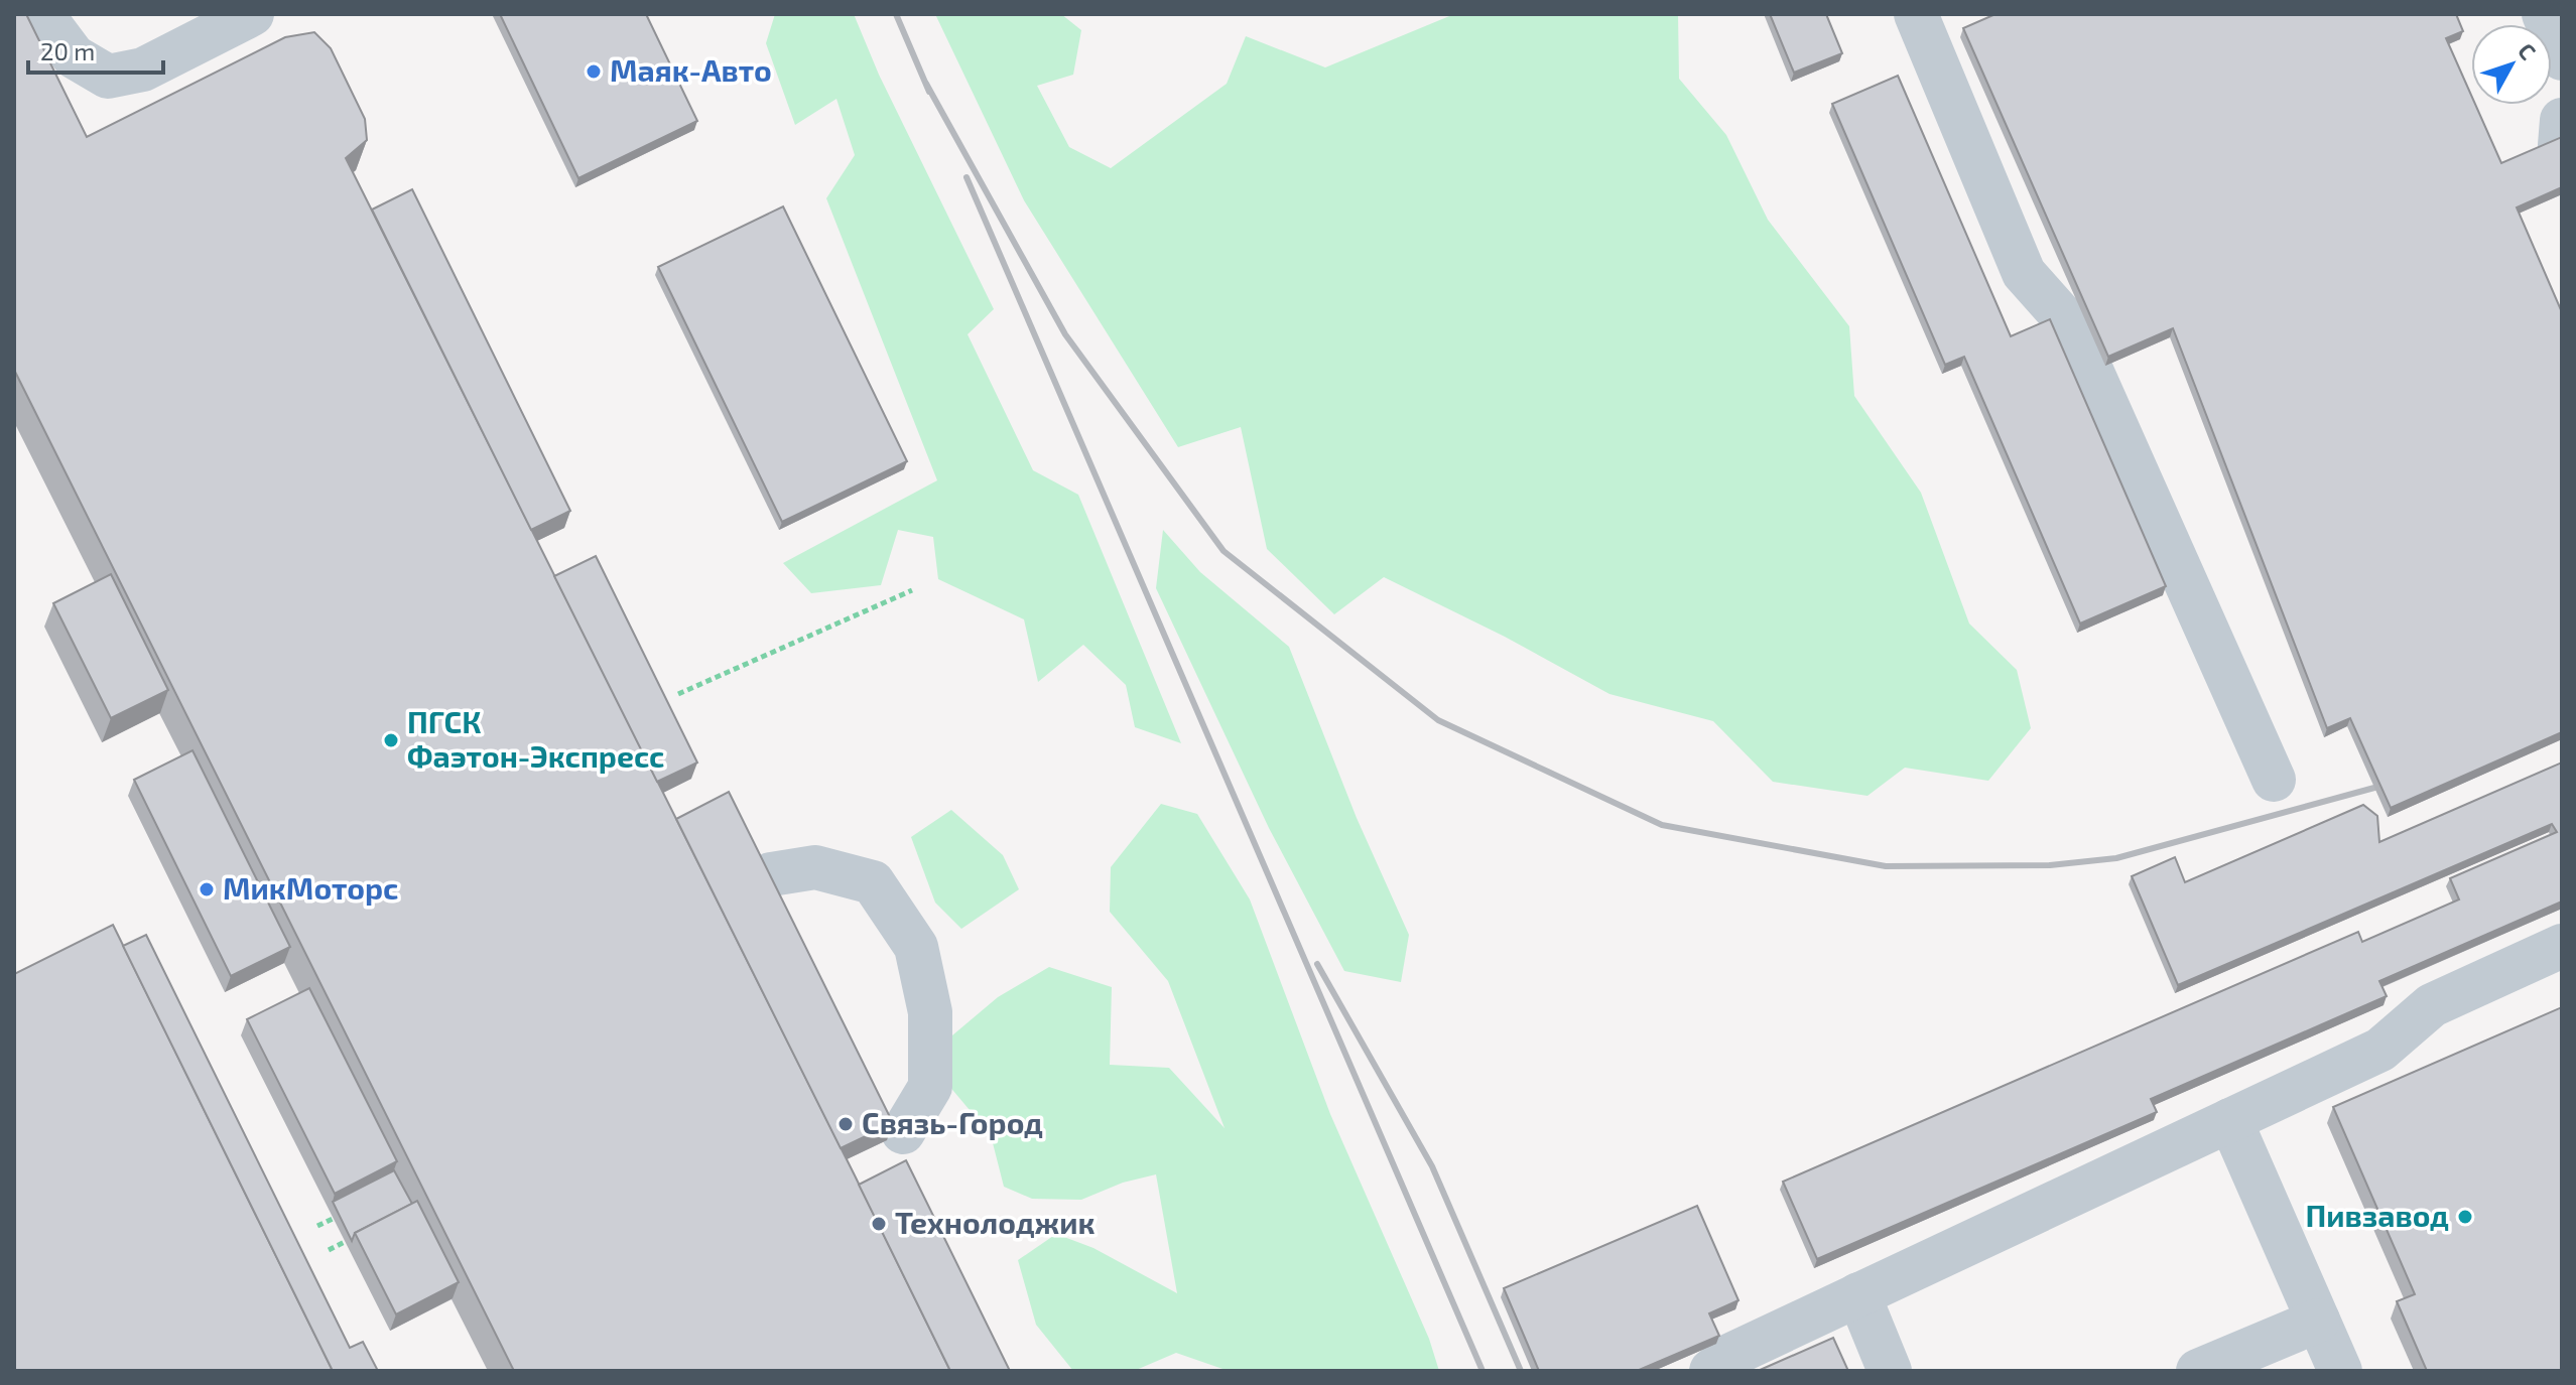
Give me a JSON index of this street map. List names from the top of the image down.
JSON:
{
  "places": [
    "Маяк-Авто",
    "ПГСК Фаэтон-Экспресс",
    "МикМоторс",
    "Связь-Город",
    "Пивзавод",
    "Технолоджик"
  ],
  "scale_bar": "20 m",
  "north": "top right"
}
